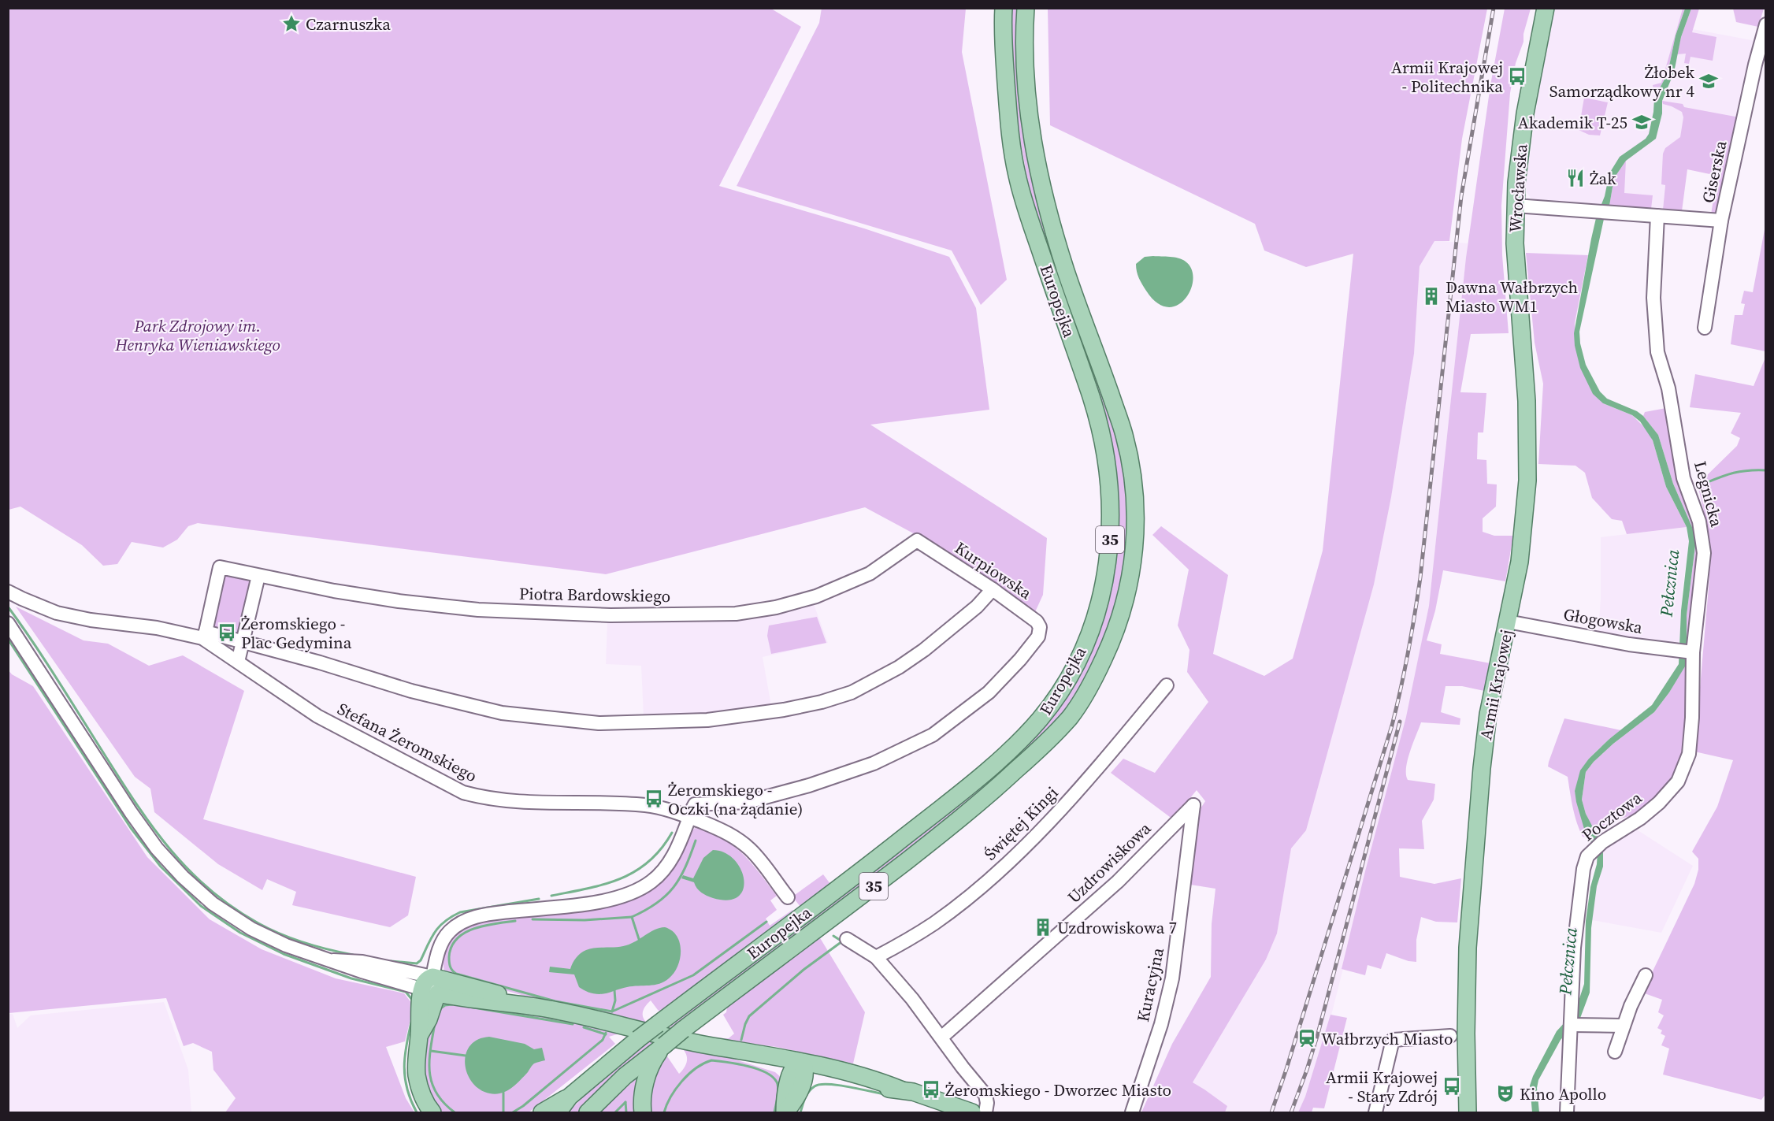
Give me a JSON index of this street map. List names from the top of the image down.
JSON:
{
  "streets": {
    "main road": [
      "Wrocławska",
      "Europejka",
      "35",
      "Armii Krajowej"
    ],
    "street": [
      "Giserska",
      "Legnicka",
      "Kurpiowska",
      "Piotra Bardowskiego",
      "Głogowska",
      "Stefana Żeromskiego",
      "Pocztowa",
      "Świętej Kingi",
      "Uzdrowiskowa",
      "Kuracyjna"
    ]
  },
  "crossings": [
    ["Wrocławska", "Armii Krajowej"],
    ["Legnicka", "Głogowska"],
    ["Legnicka", "Pocztowa"],
    ["Kurpiowska", "Piotra Bardowskiego"],
    ["Kurpiowska", "Stefana Żeromskiego"],
    ["Piotra Bardowskiego", "Stefana Żeromskiego"],
    ["Głogowska", "Armii Krajowej"],
    ["Uzdrowiskowa", "Kuracyjna"]
  ],
  "water": ["Pełcznica"],
  "parks": ["Park Zdrojowy im. Henryka Wieniawskiego"],
  "places": {
    "place": ["Czarnuszka"],
    "bus stop": [
      "Armii Krajowej - Politechnika",
      "Żeromskiego - Plac Gedymina",
      "Żeromskiego - Oczki (na żądanie)",
      "Armii Krajowej - Stary Zdrój",
      "Żeromskiego - Dworzec Miasto"
    ],
    "school or university": ["Żłobek Samorządkowy nr 4", "Akademik T-25"],
    "restaurant": ["Żak"],
    "building": ["Dawna Wałbrzych Miasto WM1", "Uzdrowiskowa 7"],
    "station": ["Wałbrzych Miasto"],
    "theatre": ["Kino Apollo"]
  }
}
